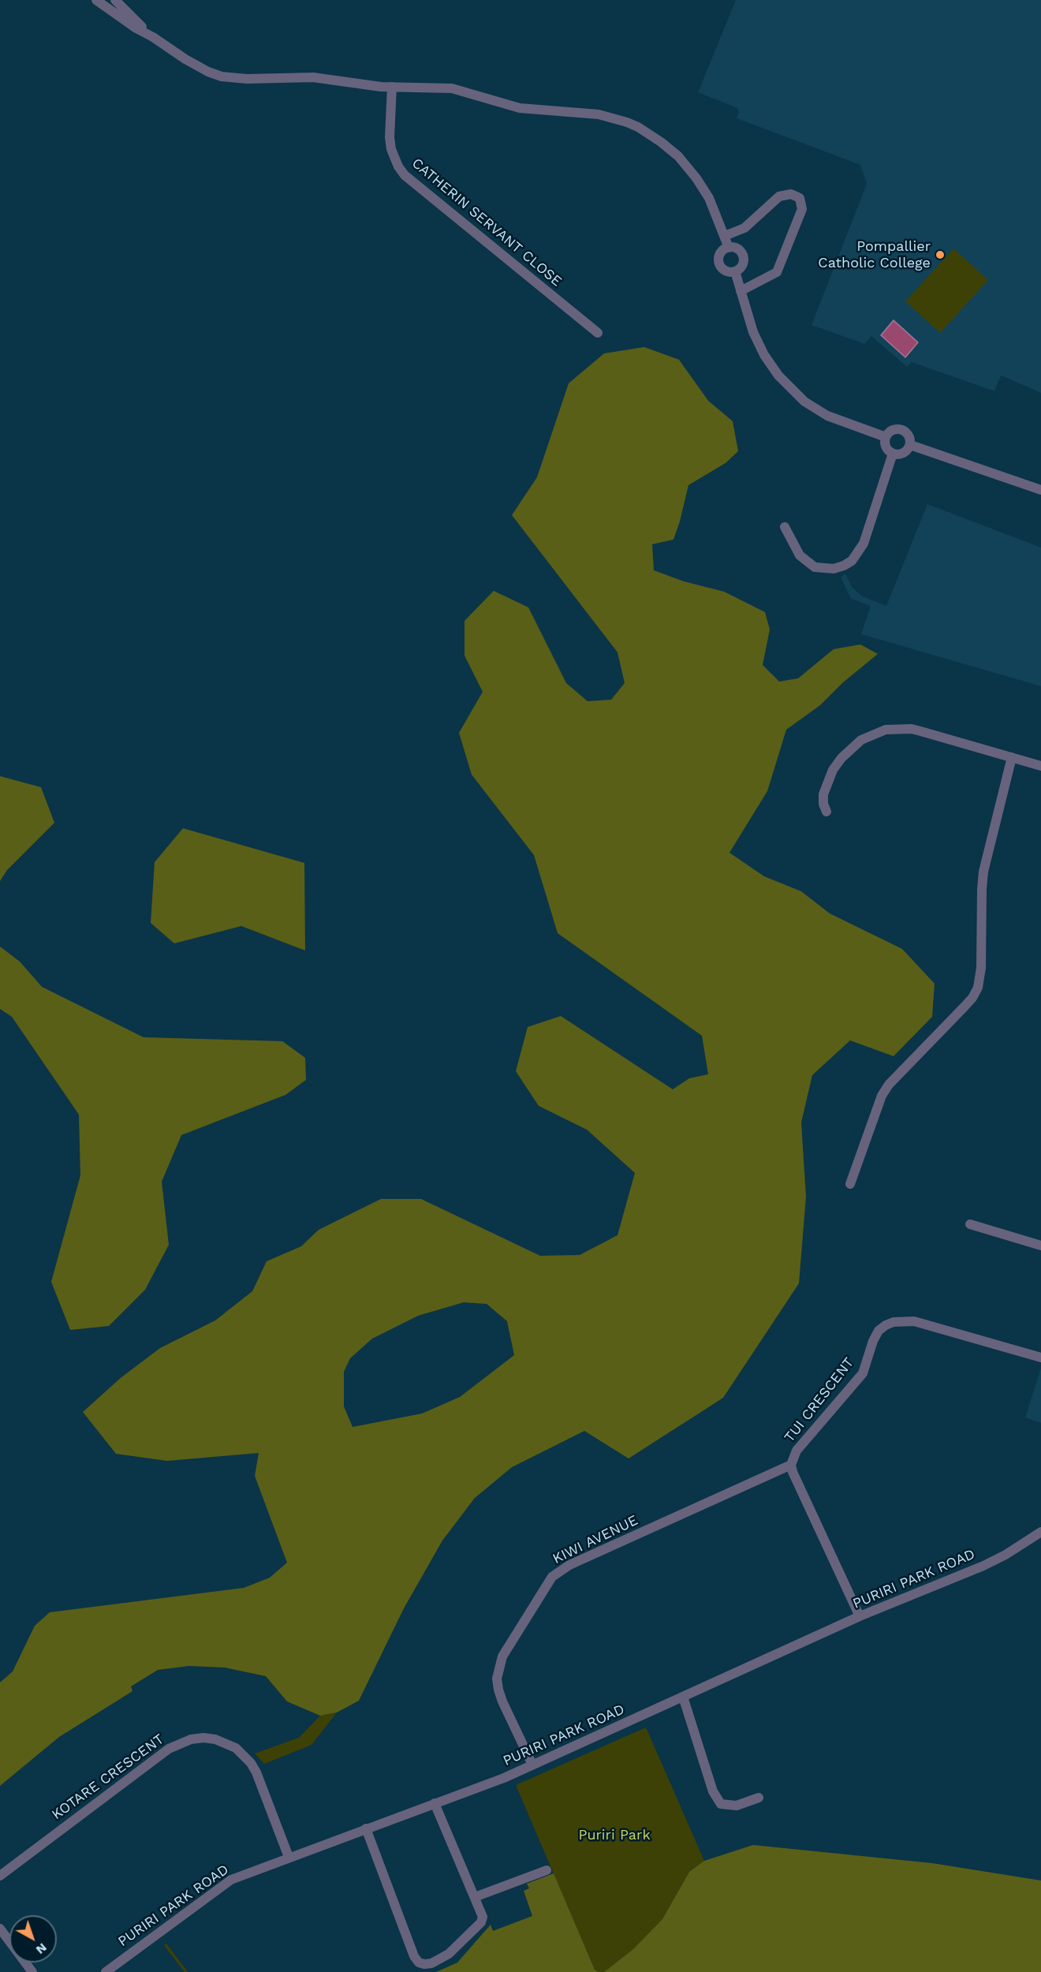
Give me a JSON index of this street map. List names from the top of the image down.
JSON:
{
  "streets": {
    "street": [
      "CATHERIN SERVANT CLOSE",
      "TUI CRESCENT",
      "KIWI AVENUE",
      "PURIRI PARK ROAD",
      "KOTARE CRESCENT"
    ]
  },
  "crossings": [
    ["TUI CRESCENT", "KIWI AVENUE"],
    ["TUI CRESCENT", "PURIRI PARK ROAD"],
    ["KIWI AVENUE", "PURIRI PARK ROAD"],
    ["PURIRI PARK ROAD", "KOTARE CRESCENT"]
  ],
  "parks": ["Puriri Park"],
  "places": ["Pompallier Catholic College"],
  "north": "bottom right"
}
